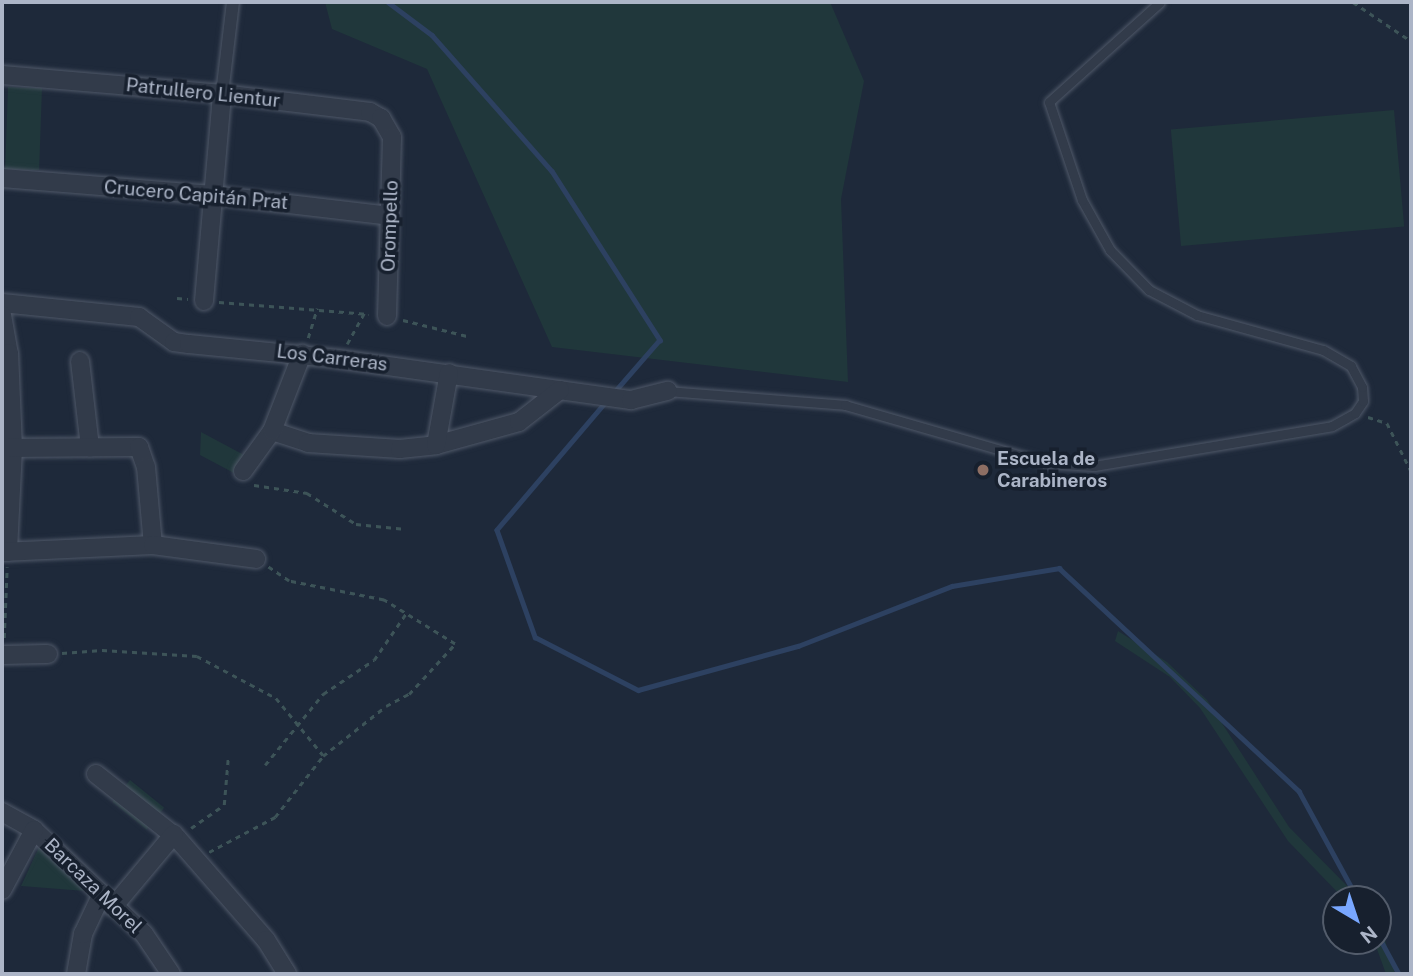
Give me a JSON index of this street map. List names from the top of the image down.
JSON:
{
  "streets": {
    "street": [
      "Patrullero Lientur",
      "Crucero Capitán Prat",
      "Orompello",
      "Los Carreras",
      "Barcaza Morel"
    ]
  },
  "crossings": [
    ["Patrullero Lientur", "Orompello"],
    ["Crucero Capitán Prat", "Orompello"]
  ],
  "places": ["Escuela de Carabineros"],
  "north": "bottom right"
}
